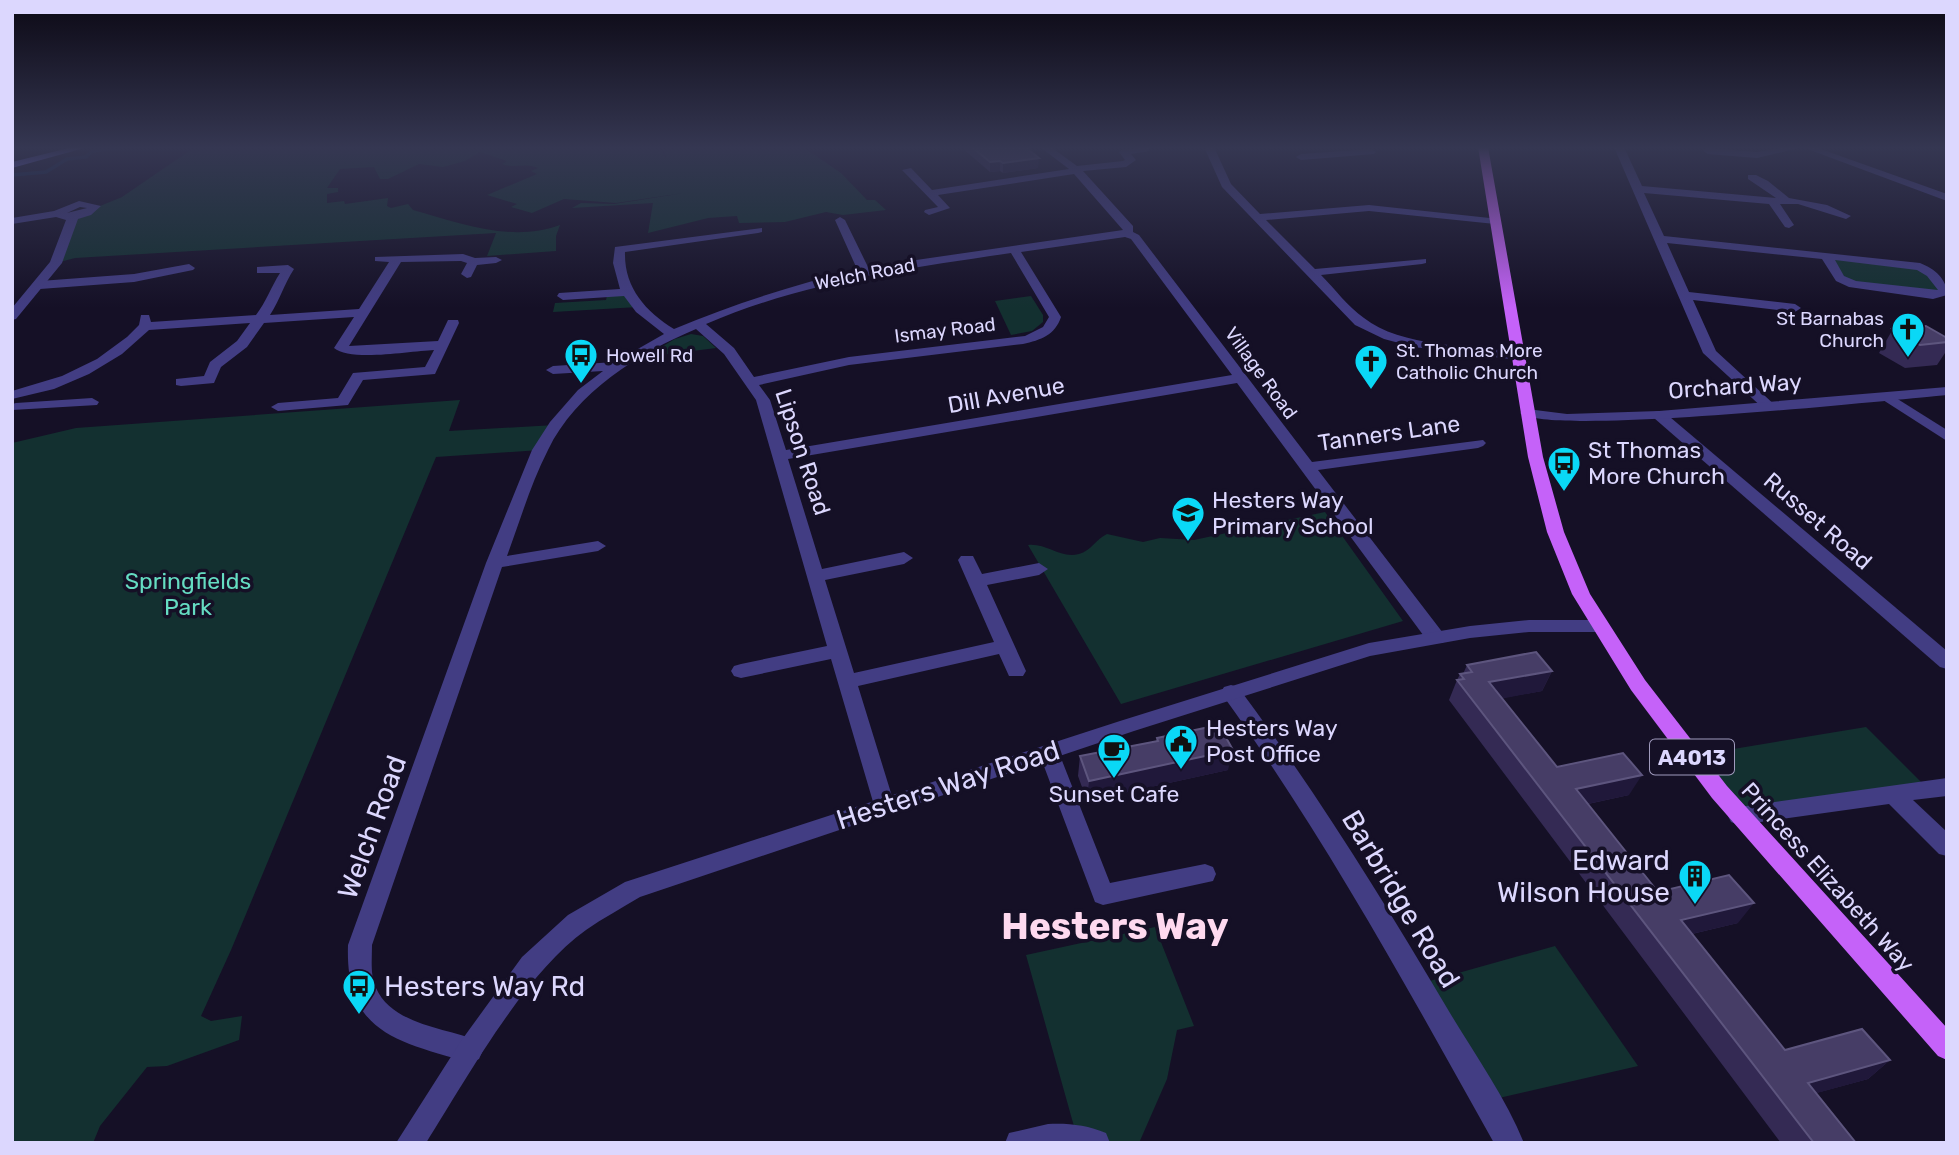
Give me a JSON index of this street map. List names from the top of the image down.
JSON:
{
  "streets": {
    "main road": ["A4013", "Princess Elizabeth Way"],
    "street": [
      "Welch Road",
      "Ismay Road",
      "Village Road",
      "Orchard Way",
      "Dill Avenue",
      "Tanners Lane",
      "Lipson Road",
      "Russet Road",
      "Hesters Way Road",
      "Barbridge Road"
    ]
  },
  "crossings": [
    ["Welch Road", "Ismay Road"],
    ["Welch Road", "Village Road"],
    ["Welch Road", "Lipson Road"],
    ["Welch Road", "Hesters Way Road"],
    ["Ismay Road", "Lipson Road"],
    ["Village Road", "Dill Avenue"],
    ["Village Road", "Tanners Lane"],
    ["Village Road", "Hesters Way Road"],
    ["Orchard Way", "Russet Road"],
    ["Orchard Way", "Princess Elizabeth Way"],
    ["Dill Avenue", "Lipson Road"],
    ["Lipson Road", "Hesters Way Road"],
    ["Hesters Way Road", "Princess Elizabeth Way"],
    ["Hesters Way Road", "Barbridge Road"]
  ],
  "districts": ["Hesters Way"],
  "parks": ["Springfields Park"],
  "places": {
    "church": ["St Barnabas Church", "St. Thomas More Catholic Church"],
    "bus stop": ["Howell Rd", "St Thomas More Church", "Hesters Way Rd"],
    "school or university": ["Hesters Way Primary School"],
    "public building": ["Hesters Way Post Office"],
    "cafe": ["Sunset Cafe"],
    "building": ["Edward Wilson House"]
  }
}
